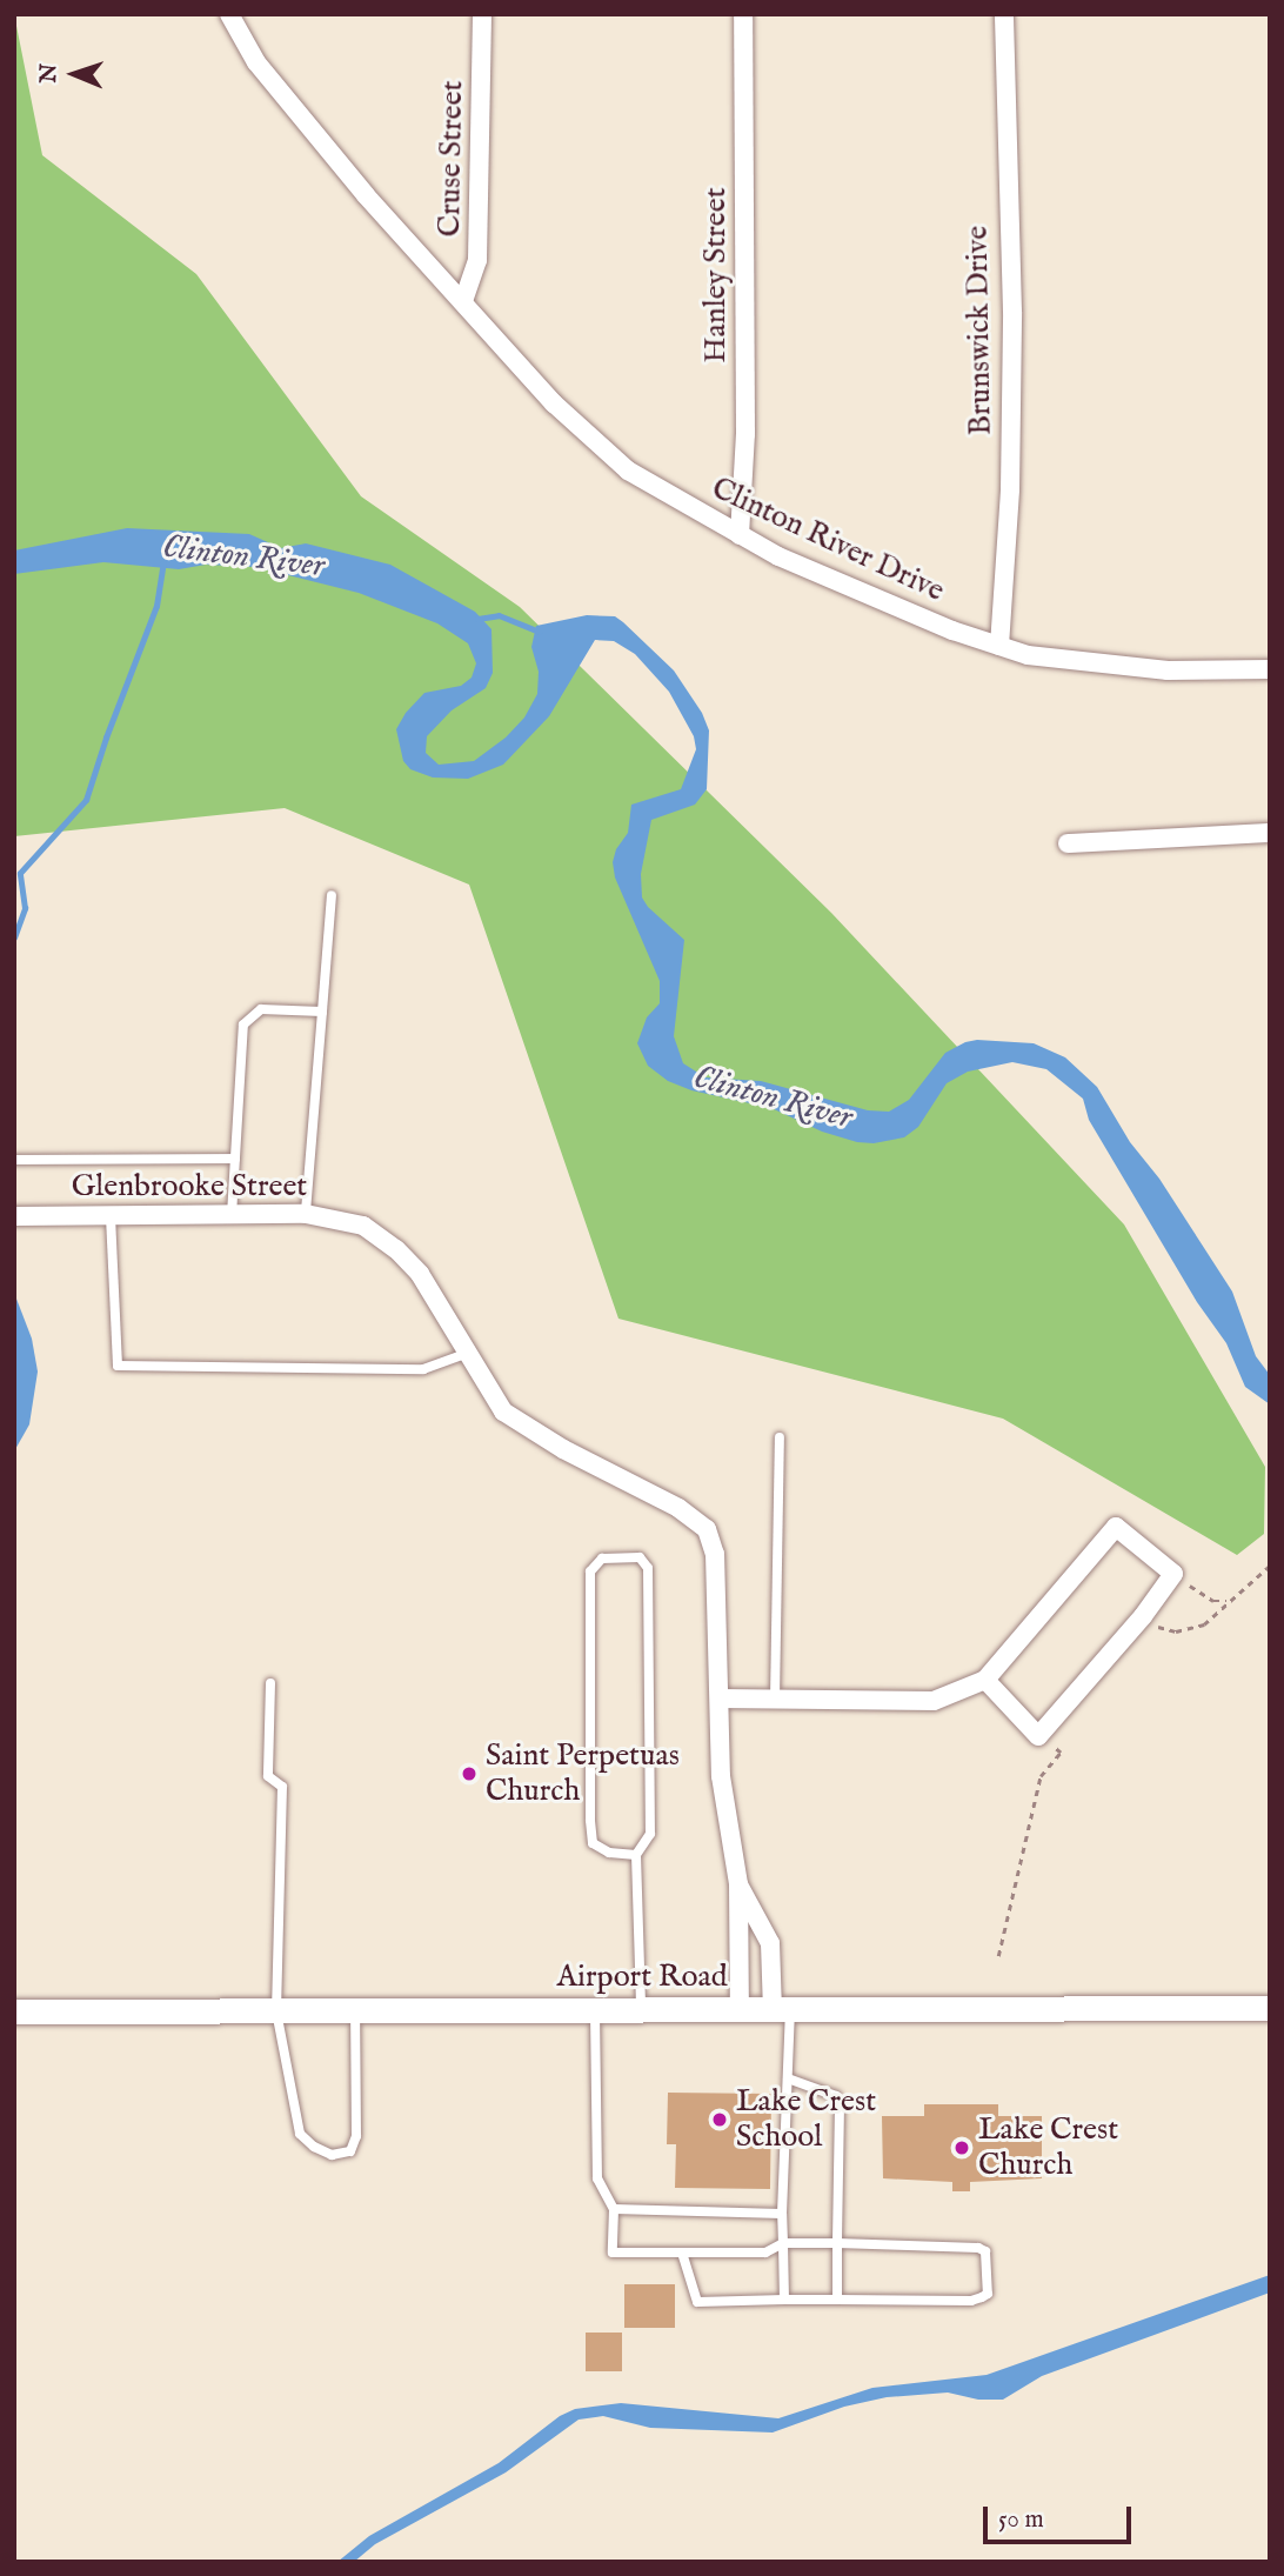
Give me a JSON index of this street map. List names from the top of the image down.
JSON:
{
  "streets": {
    "street": [
      "Cruse Street",
      "Hanley Street",
      "Brunswick Drive",
      "Clinton River Drive",
      "Glenbrooke Street",
      "Airport Road"
    ]
  },
  "crossings": [
    ["Cruse Street", "Clinton River Drive"],
    ["Hanley Street", "Clinton River Drive"],
    ["Brunswick Drive", "Clinton River Drive"]
  ],
  "water": ["Clinton River"],
  "places": ["Saint Perpetuas Church", "Lake Crest School", "Lake Crest Church"],
  "scale_bar": "50 m",
  "north": "left"
}
